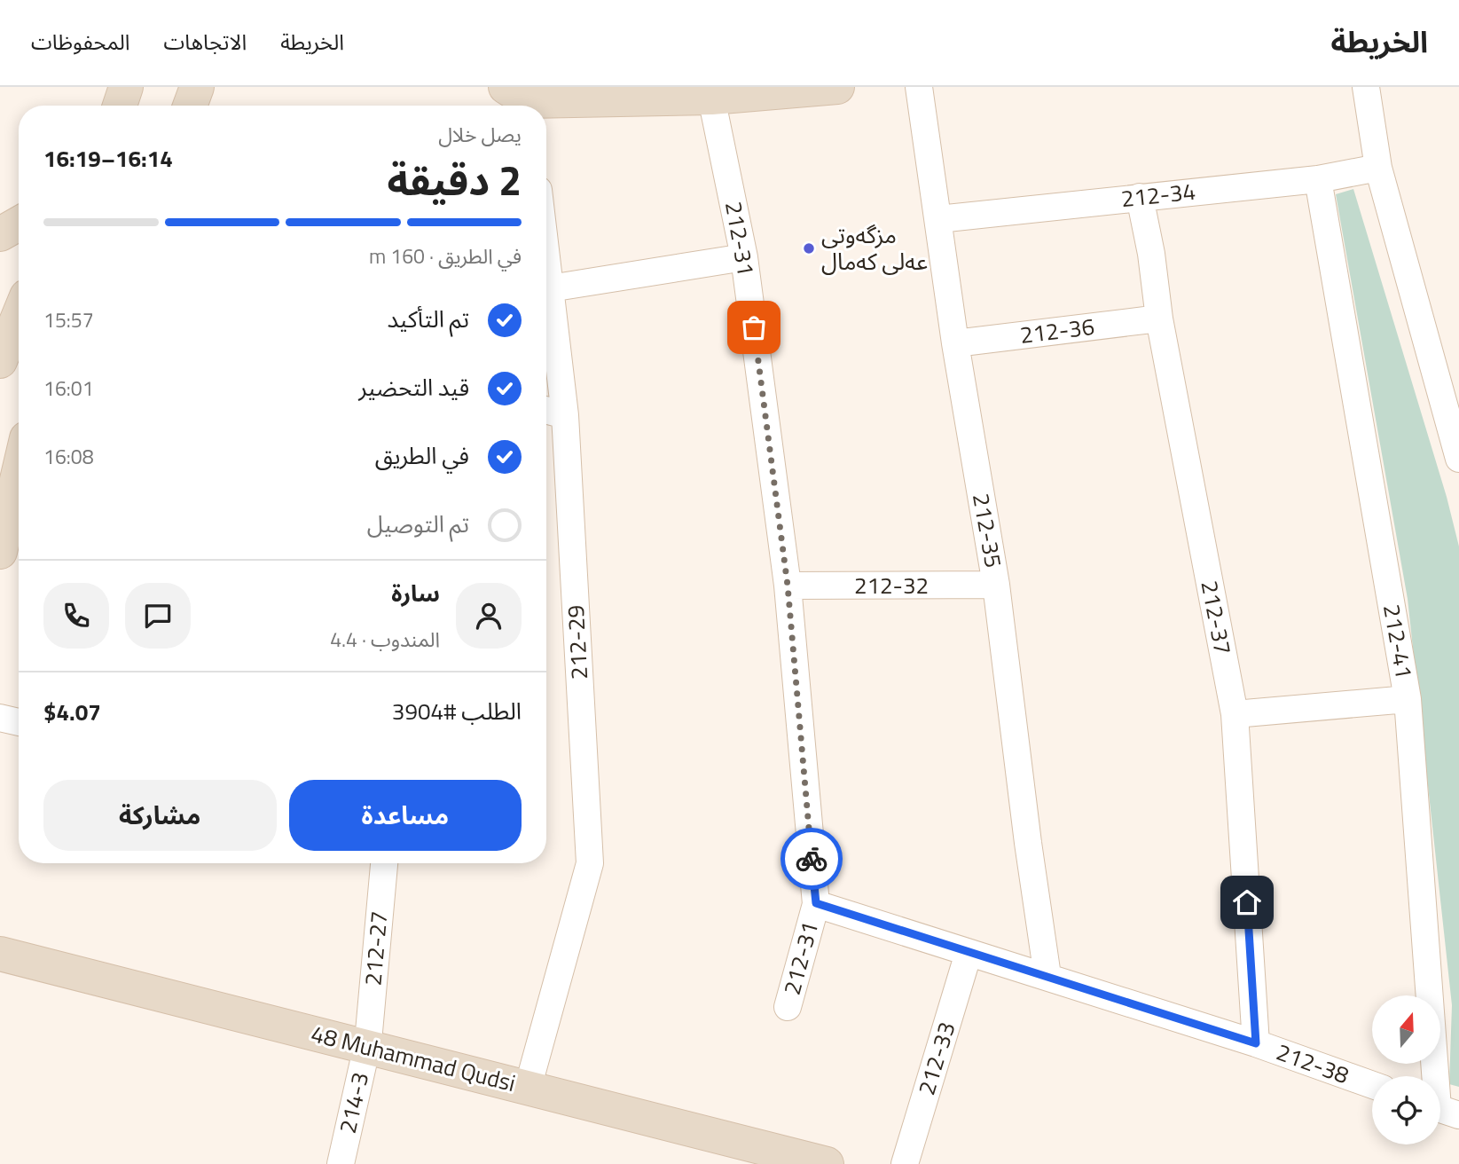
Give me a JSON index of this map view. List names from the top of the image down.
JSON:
{
  "streets": {
    "street": [
      "212-34",
      "212-31",
      "212-36",
      "212-35",
      "212-32",
      "212-37",
      "212-41",
      "212-29",
      "212-27",
      "48 Muhammad Qudsi",
      "212-33",
      "212-38",
      "214-3"
    ]
  },
  "crossings": [
    ["212-34", "212-35"],
    ["212-34", "212-37"],
    ["212-34", "212-41"],
    ["212-31", "212-32"],
    ["212-31", "212-38"],
    ["212-36", "212-35"],
    ["212-36", "212-37"],
    ["212-35", "212-32"],
    ["212-35", "212-38"],
    ["212-37", "212-38"],
    ["212-29", "48 Muhammad Qudsi"],
    ["212-27", "48 Muhammad Qudsi"],
    ["212-27", "214-3"],
    ["48 Muhammad Qudsi", "214-3"],
    ["212-33", "212-38"]
  ],
  "places": ["مزگەوتی عەلی کەمال"],
  "north": "top",
  "page": {
    "header": "الخريطة",
    "nav": ["الخريطة", "الاتجاهات", "المحفوظات"],
    "heading": ["2 دقيقة", "يصل خلال", "16:14–16:19"],
    "panel": [
      "سارة",
      "المندوب · 4.4",
      "الطلب #3904",
      "$4.07"
    ],
    "bar": "في الطريق · 160 m",
    "list": [
      ["تم التأكيد", "15:57"],
      ["قيد التحضير", "16:01"],
      ["في الطريق", "16:08"],
      "تم التوصيل"
    ],
    "buttons": ["مساعدة", "مشاركة"]
  }
}
